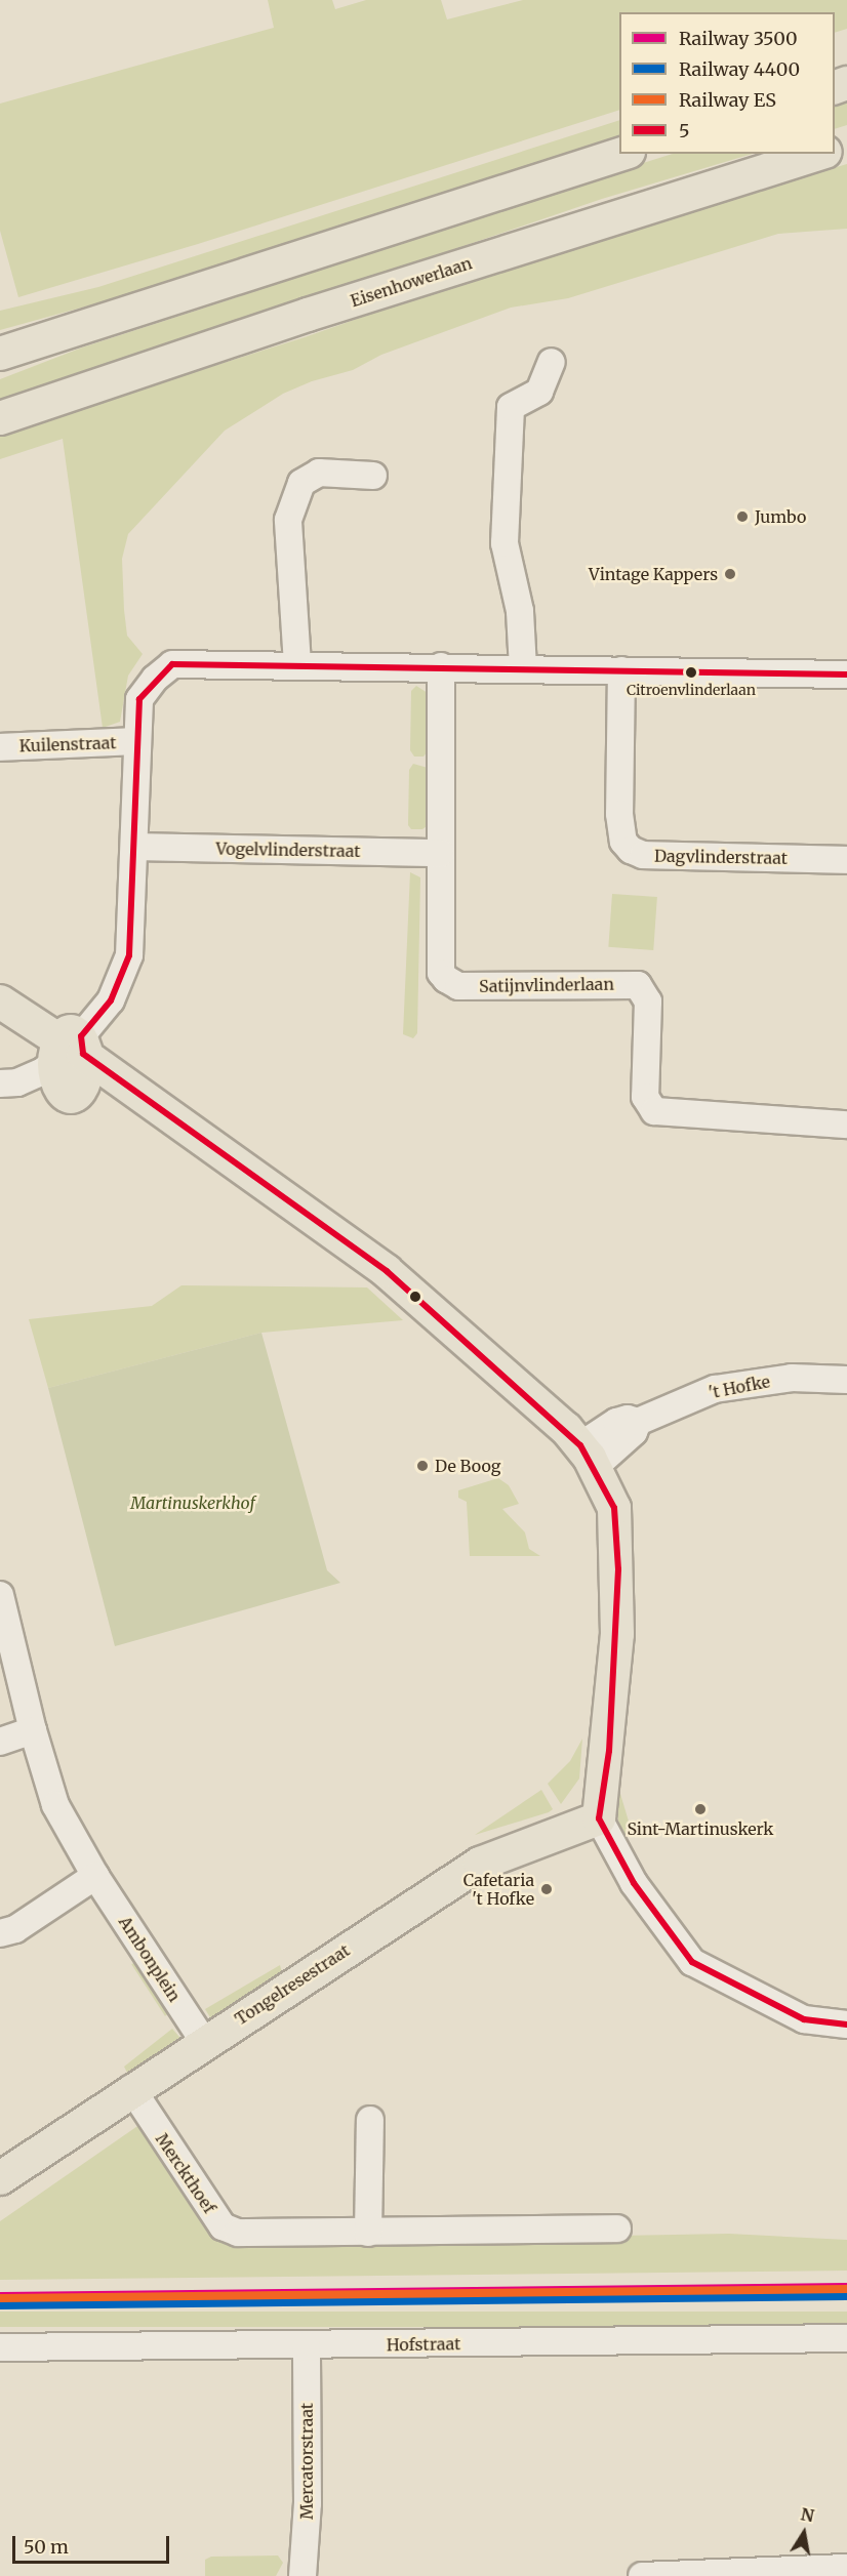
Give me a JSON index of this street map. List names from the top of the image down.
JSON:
{
  "streets": {
    "main road": ["Eisenhowerlaan", "Tongelresestraat"],
    "street": [
      "Kuilenstraat",
      "Vogelvlinderstraat",
      "Dagvlinderstraat",
      "Satijnvlinderlaan",
      "'t Hofke",
      "Ambonplein",
      "Merckthoef",
      "Hofstraat",
      "Mercatorstraat"
    ]
  },
  "crossings": [
    ["Vogelvlinderstraat", "Satijnvlinderlaan"],
    ["Ambonplein", "Tongelresestraat"],
    ["Tongelresestraat", "Merckthoef"],
    ["Hofstraat", "Mercatorstraat"]
  ],
  "parks": ["Martinuskerkhof"],
  "places": [
    "Jumbo",
    "Vintage Kappers",
    "Citroenvlinderlaan",
    "De Boog",
    "Sint-Martinuskerk",
    "Cafetaria 't Hofke"
  ],
  "lines": [
    "transit line 5",
    "rail line 3500",
    "rail line ES",
    "rail line 4400"
  ],
  "legend": [
    "Railway 3500",
    "Railway 4400",
    "Railway ES",
    "5"
  ],
  "scale_bar": "50 m",
  "north": "top"
}
